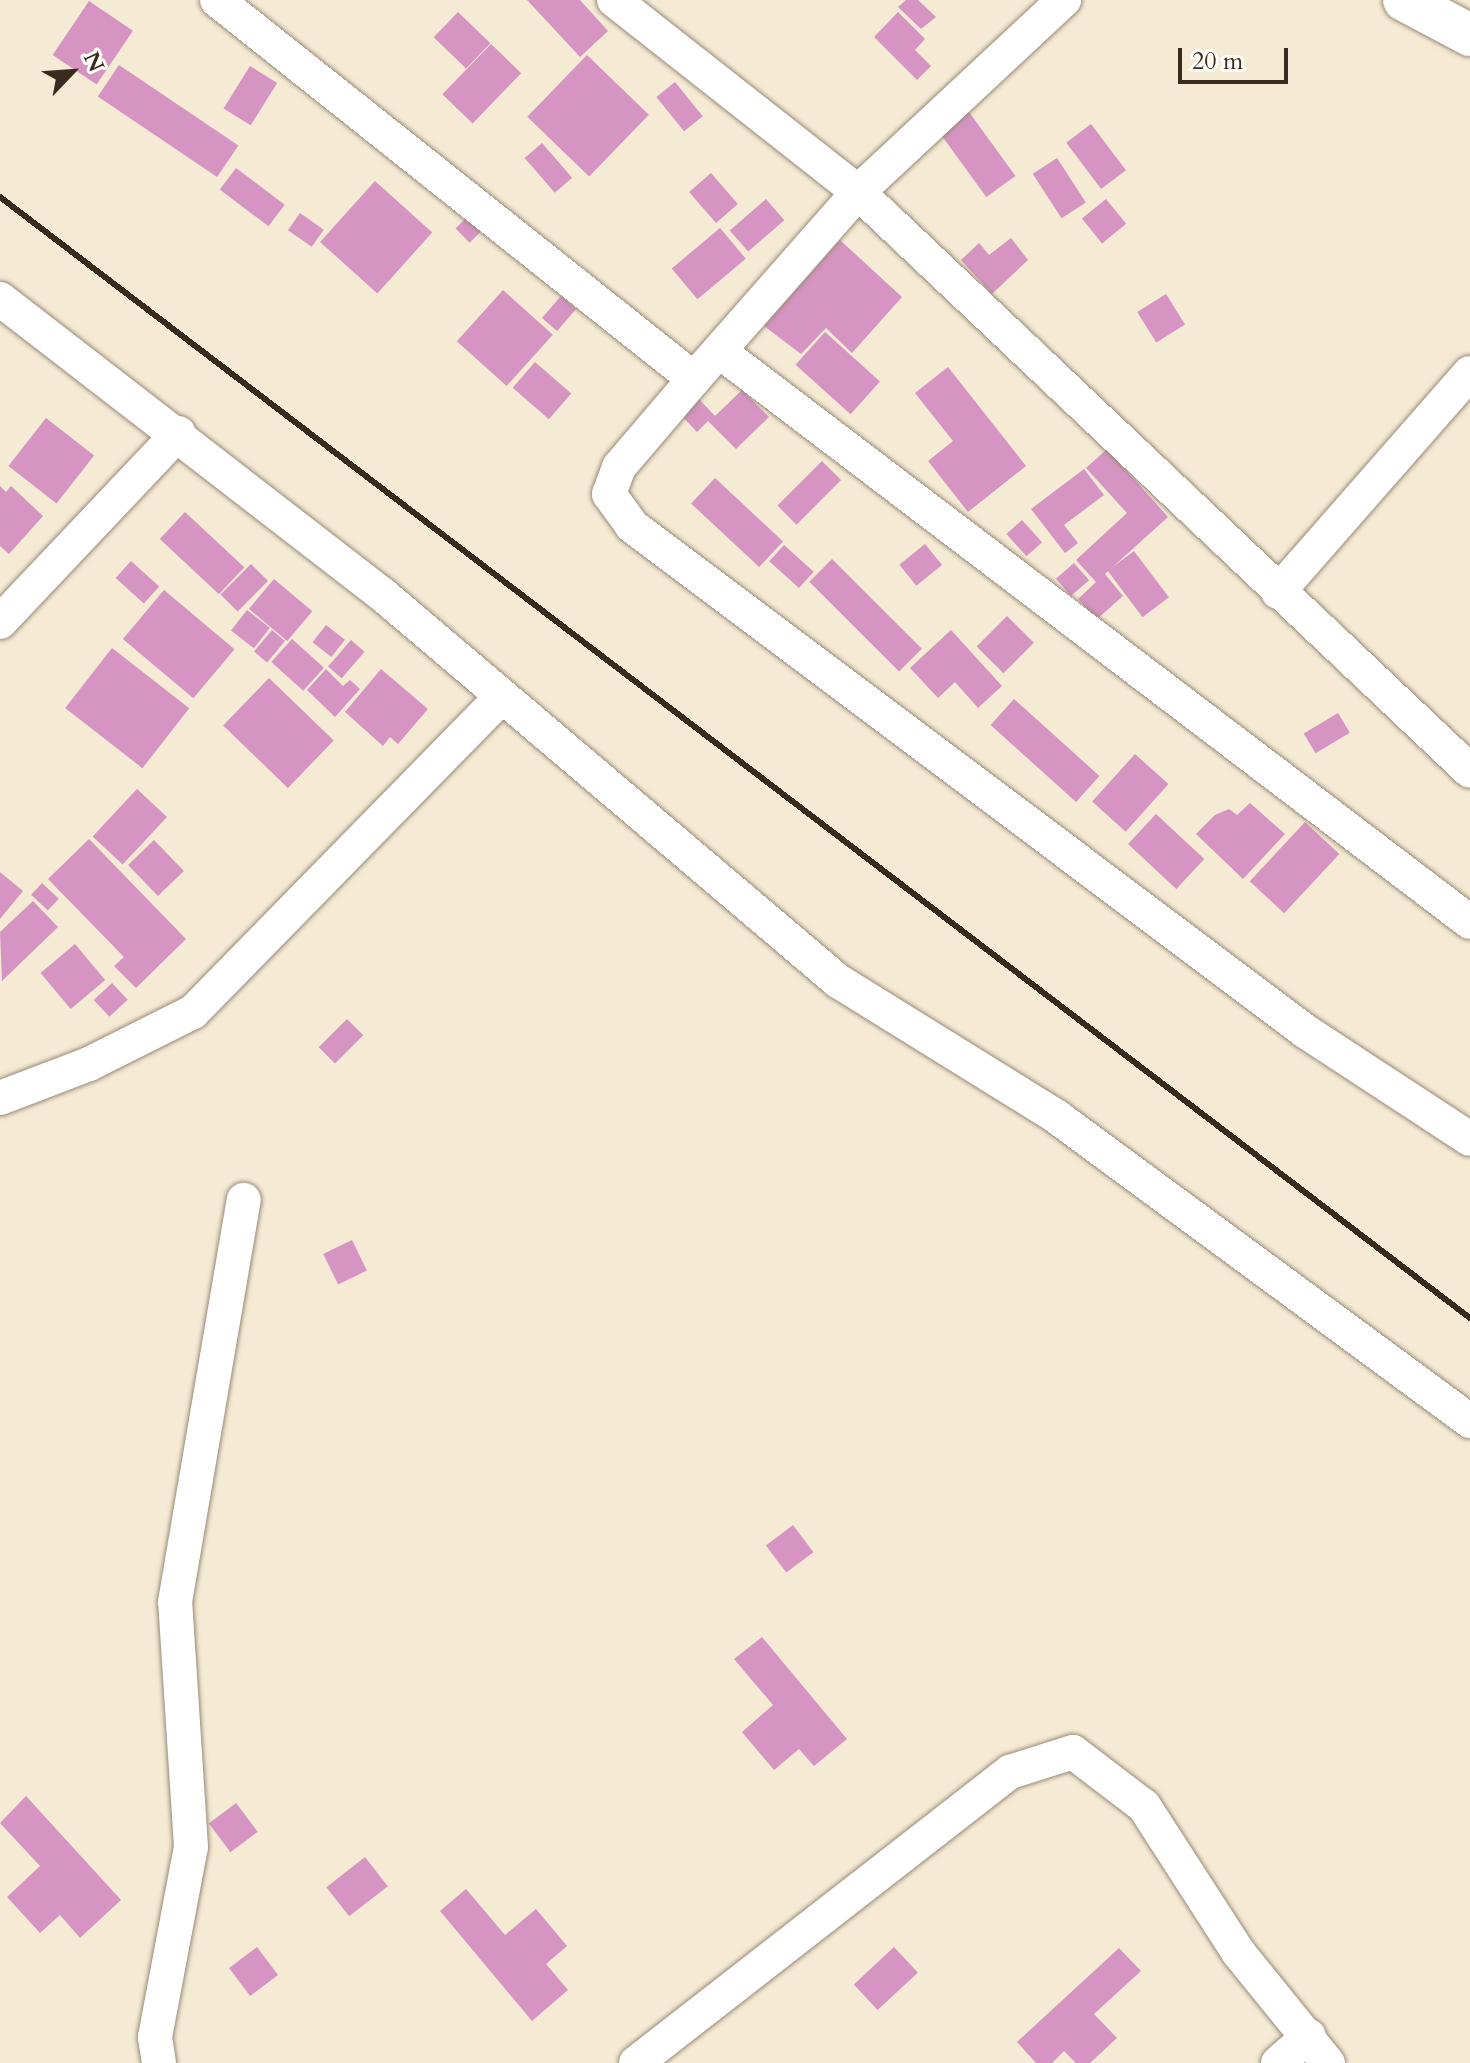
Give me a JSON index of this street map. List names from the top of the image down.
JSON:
{
  "scale_bar": "20 m",
  "north": "top right"
}
